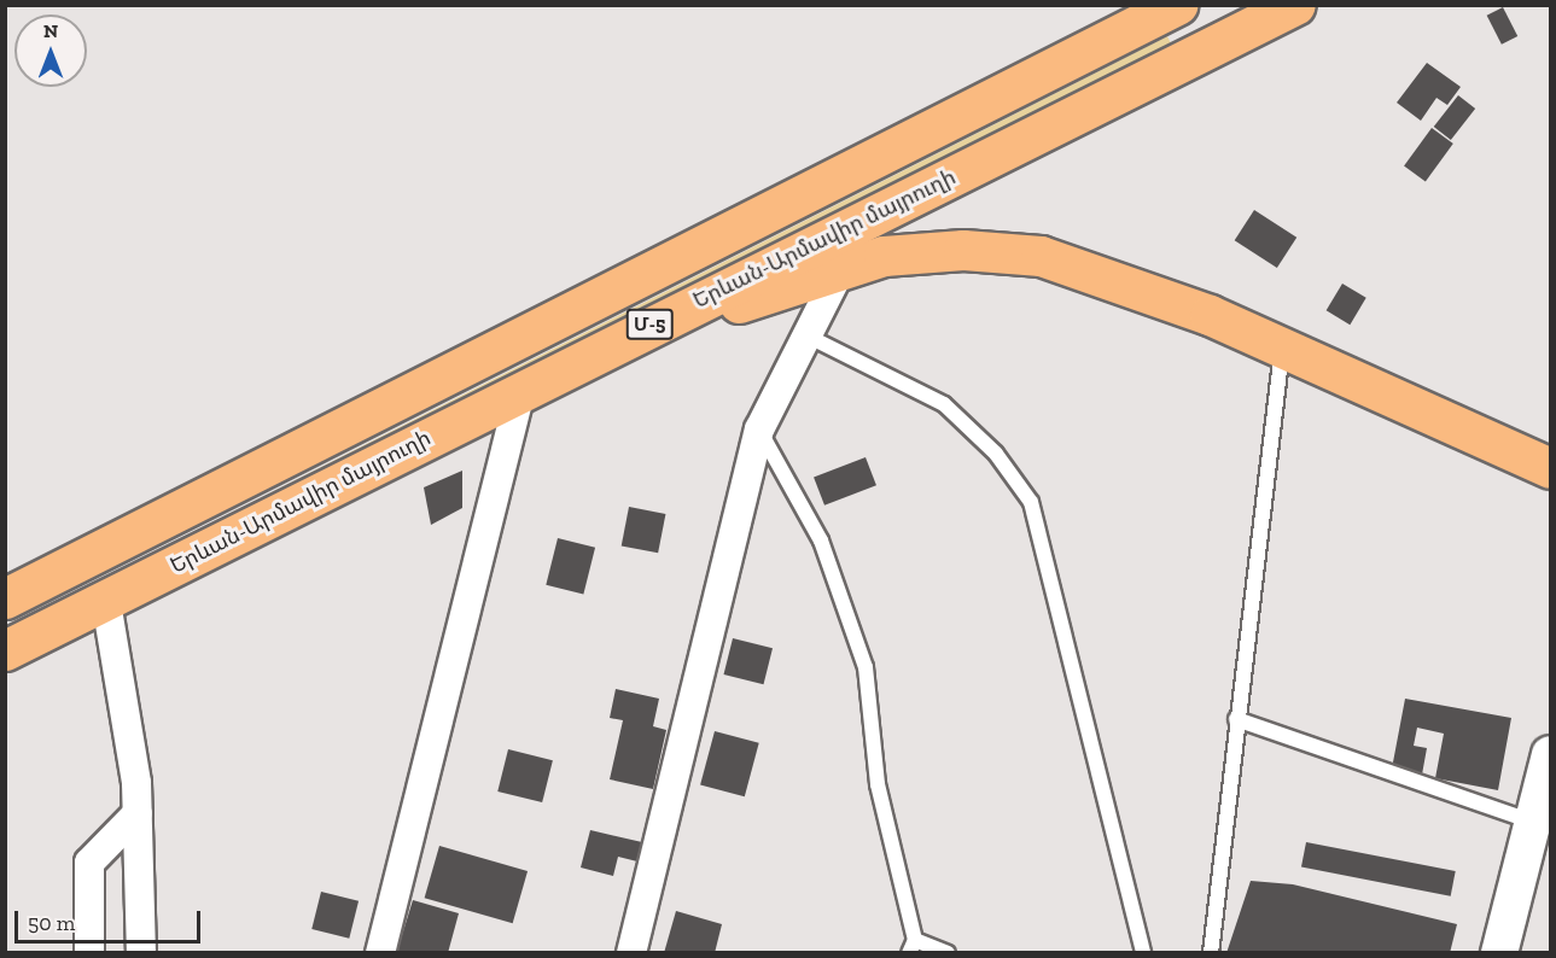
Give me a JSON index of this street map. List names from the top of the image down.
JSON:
{
  "streets": {
    "highway": ["Երևան-Արմավիր մայրուղի", "Մ-5"]
  },
  "scale_bar": "50 m",
  "north": "top"
}
